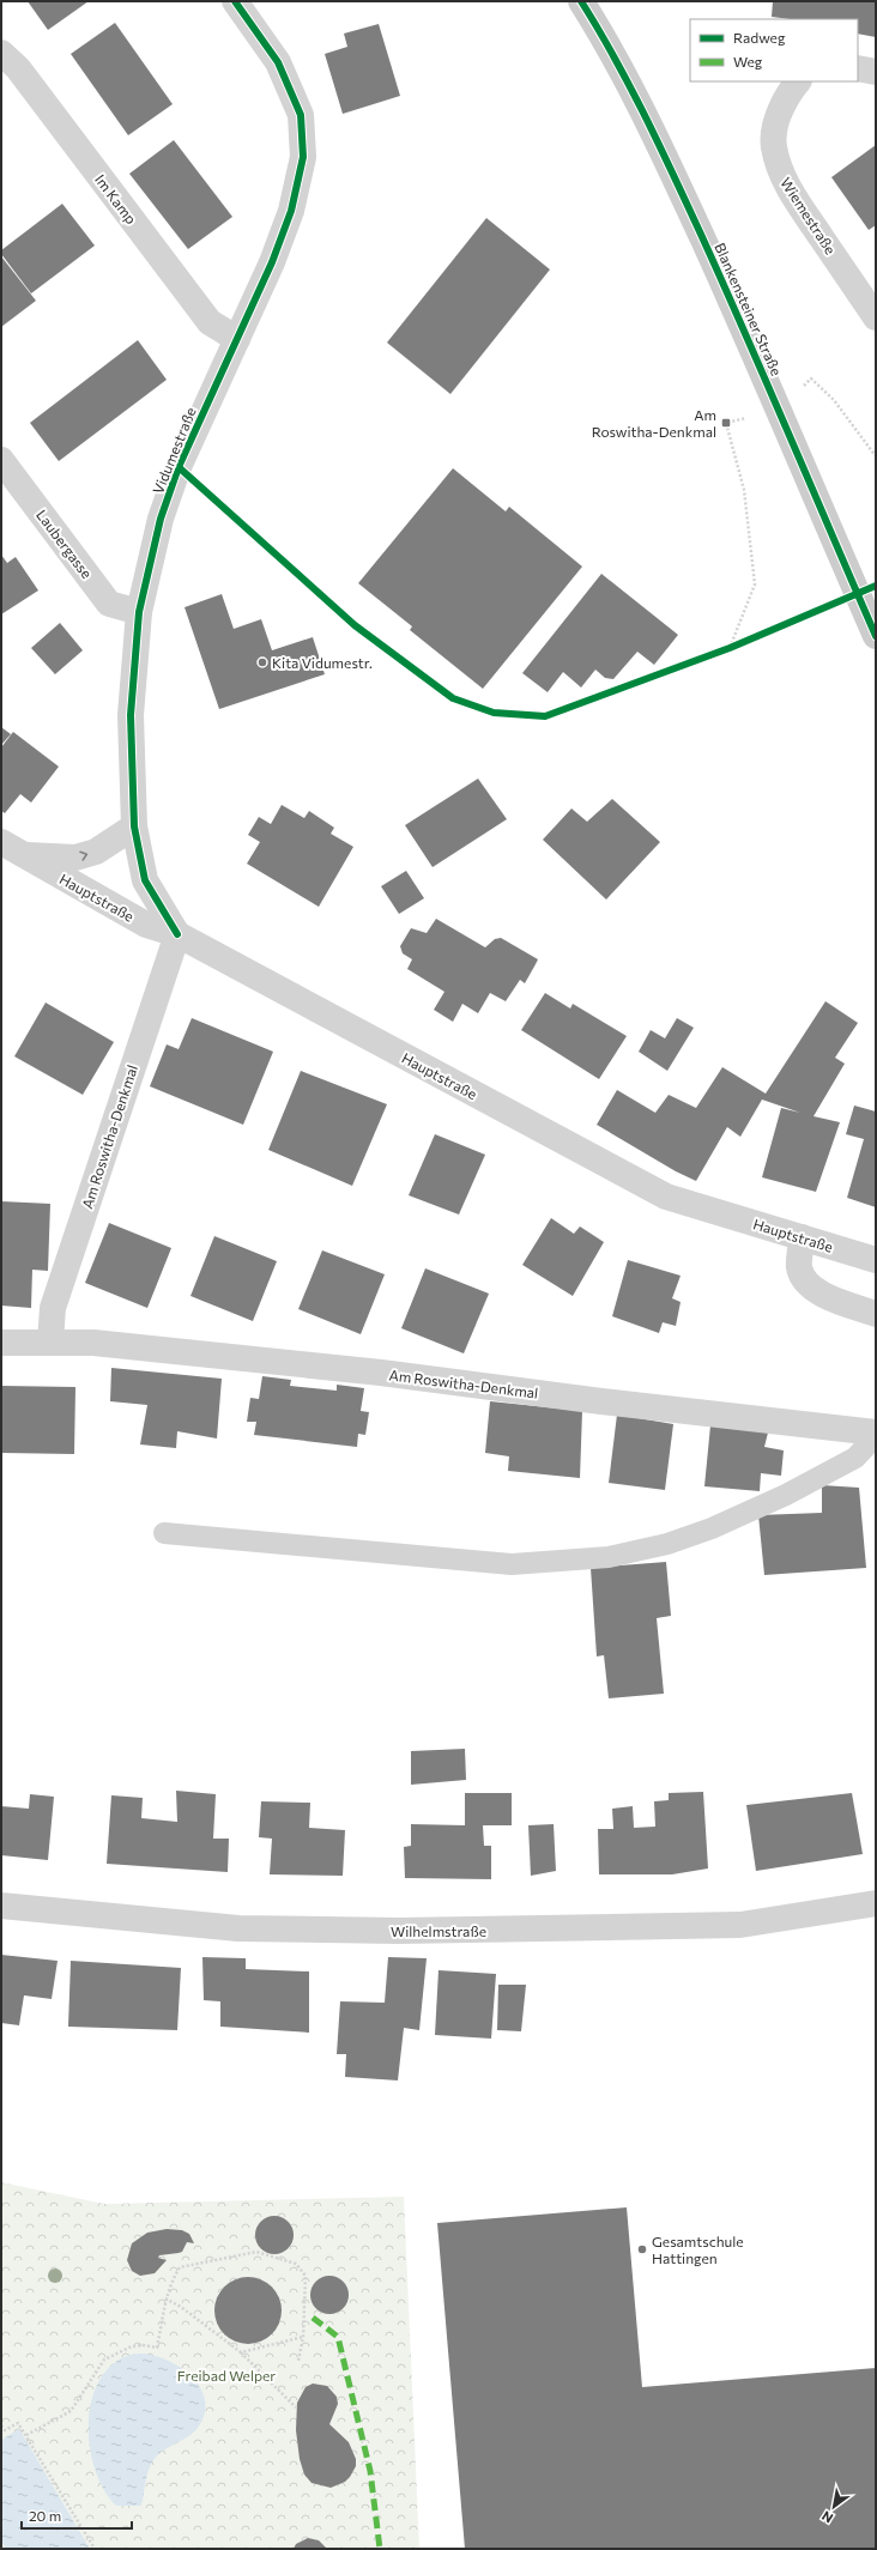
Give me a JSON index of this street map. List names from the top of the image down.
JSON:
{
  "streets": {
    "main road": ["Blankensteiner Straße"],
    "street": [
      "Im Kamp",
      "Wiemestraße",
      "Vidumestraße",
      "Laubergasse",
      "Hauptstraße",
      "Am Roswitha-Denkmal",
      "Wilhelmstraße"
    ]
  },
  "crossings": [
    ["Im Kamp", "Vidumestraße"],
    ["Vidumestraße", "Laubergasse"],
    ["Vidumestraße", "Hauptstraße"],
    ["Vidumestraße", "Am Roswitha-Denkmal"],
    ["Hauptstraße", "Am Roswitha-Denkmal"]
  ],
  "parks": ["Freibad Welper"],
  "places": {
    "transit": ["Am Roswitha-Denkmal"],
    "other": ["Kita Vidumestr.", "Gesamtschule Hattingen"]
  },
  "legend": ["Radweg", "Weg"],
  "scale_bar": "20 m",
  "north": "bottom left"
}
